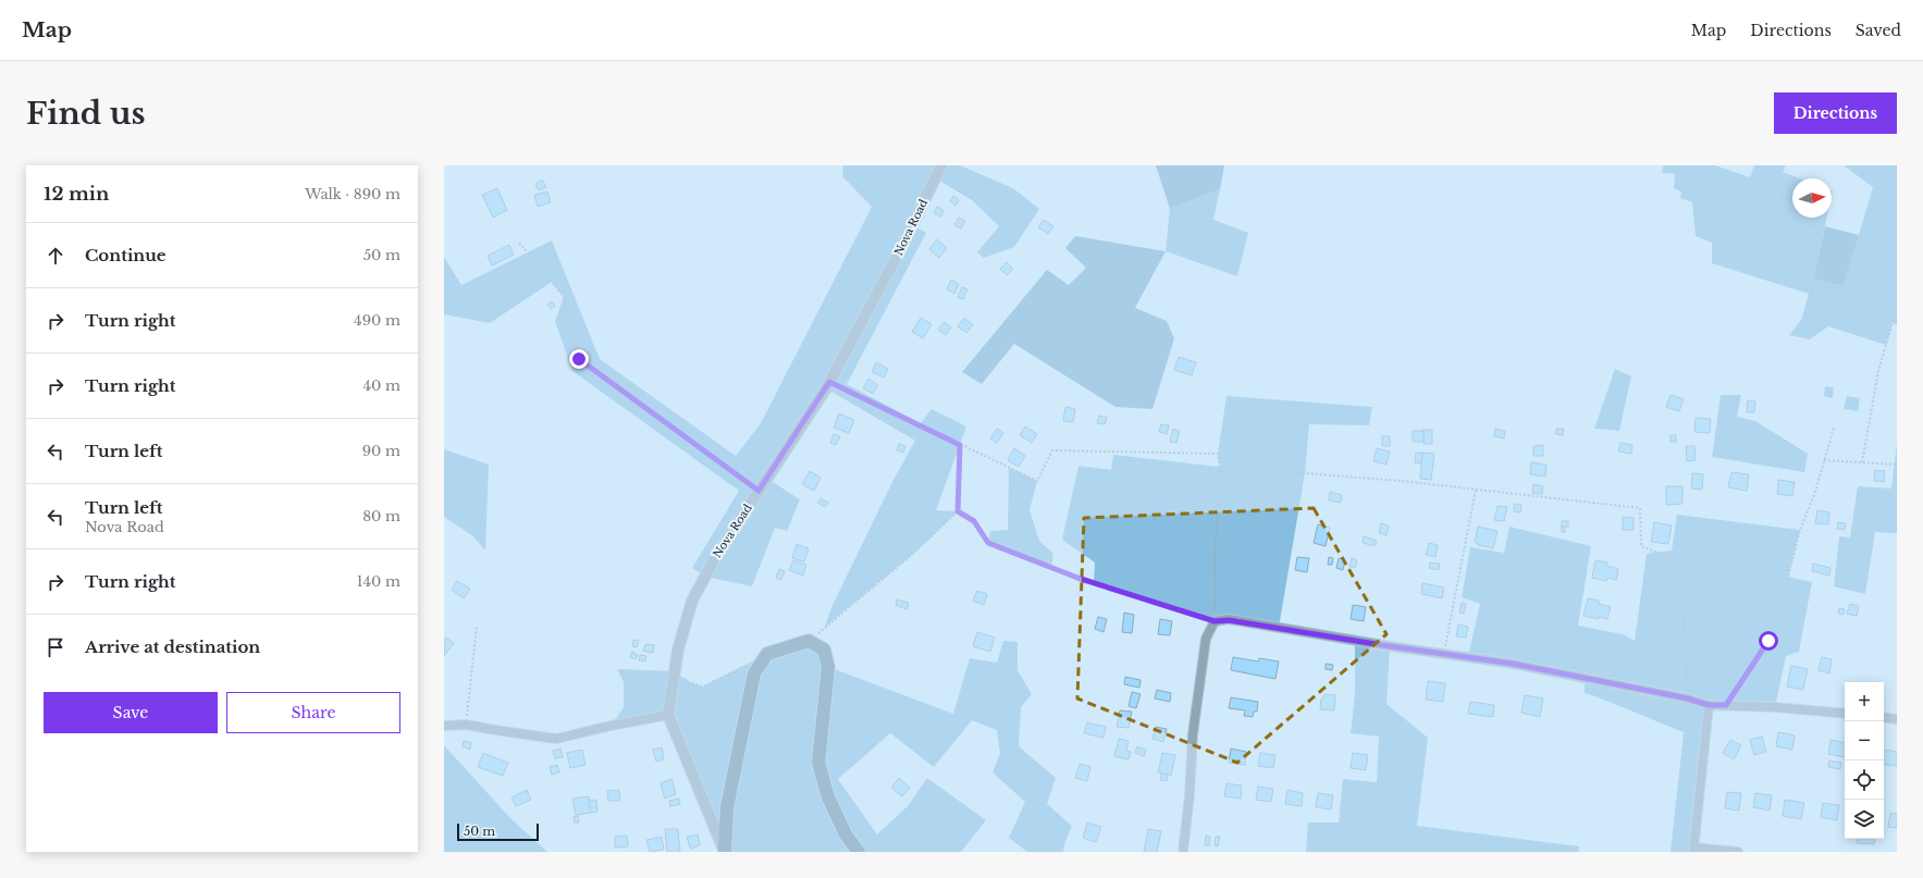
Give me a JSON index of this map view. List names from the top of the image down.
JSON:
{
  "streets": {
    "street": ["Nova Road"]
  },
  "scale_bar": "50 m",
  "north": "right",
  "page": {
    "header": "Map",
    "nav": ["Map", "Directions", "Saved"],
    "buttons": [
      "Directions",
      ["Save", "Share"]
    ],
    "title": "Find us",
    "heading": ["12 min", "Walk · 890 m"],
    "list": [
      ["Continue", "50 m"],
      ["Turn right", "490 m"],
      ["Turn right", "40 m"],
      ["Turn left", "90 m"],
      ["Turn left", "Nova Road", "80 m"],
      ["Turn right", "140 m"],
      "Arrive at destination"
    ],
    "map_buttons": ["+", "−"],
    "scale": "50 m"
  }
}
